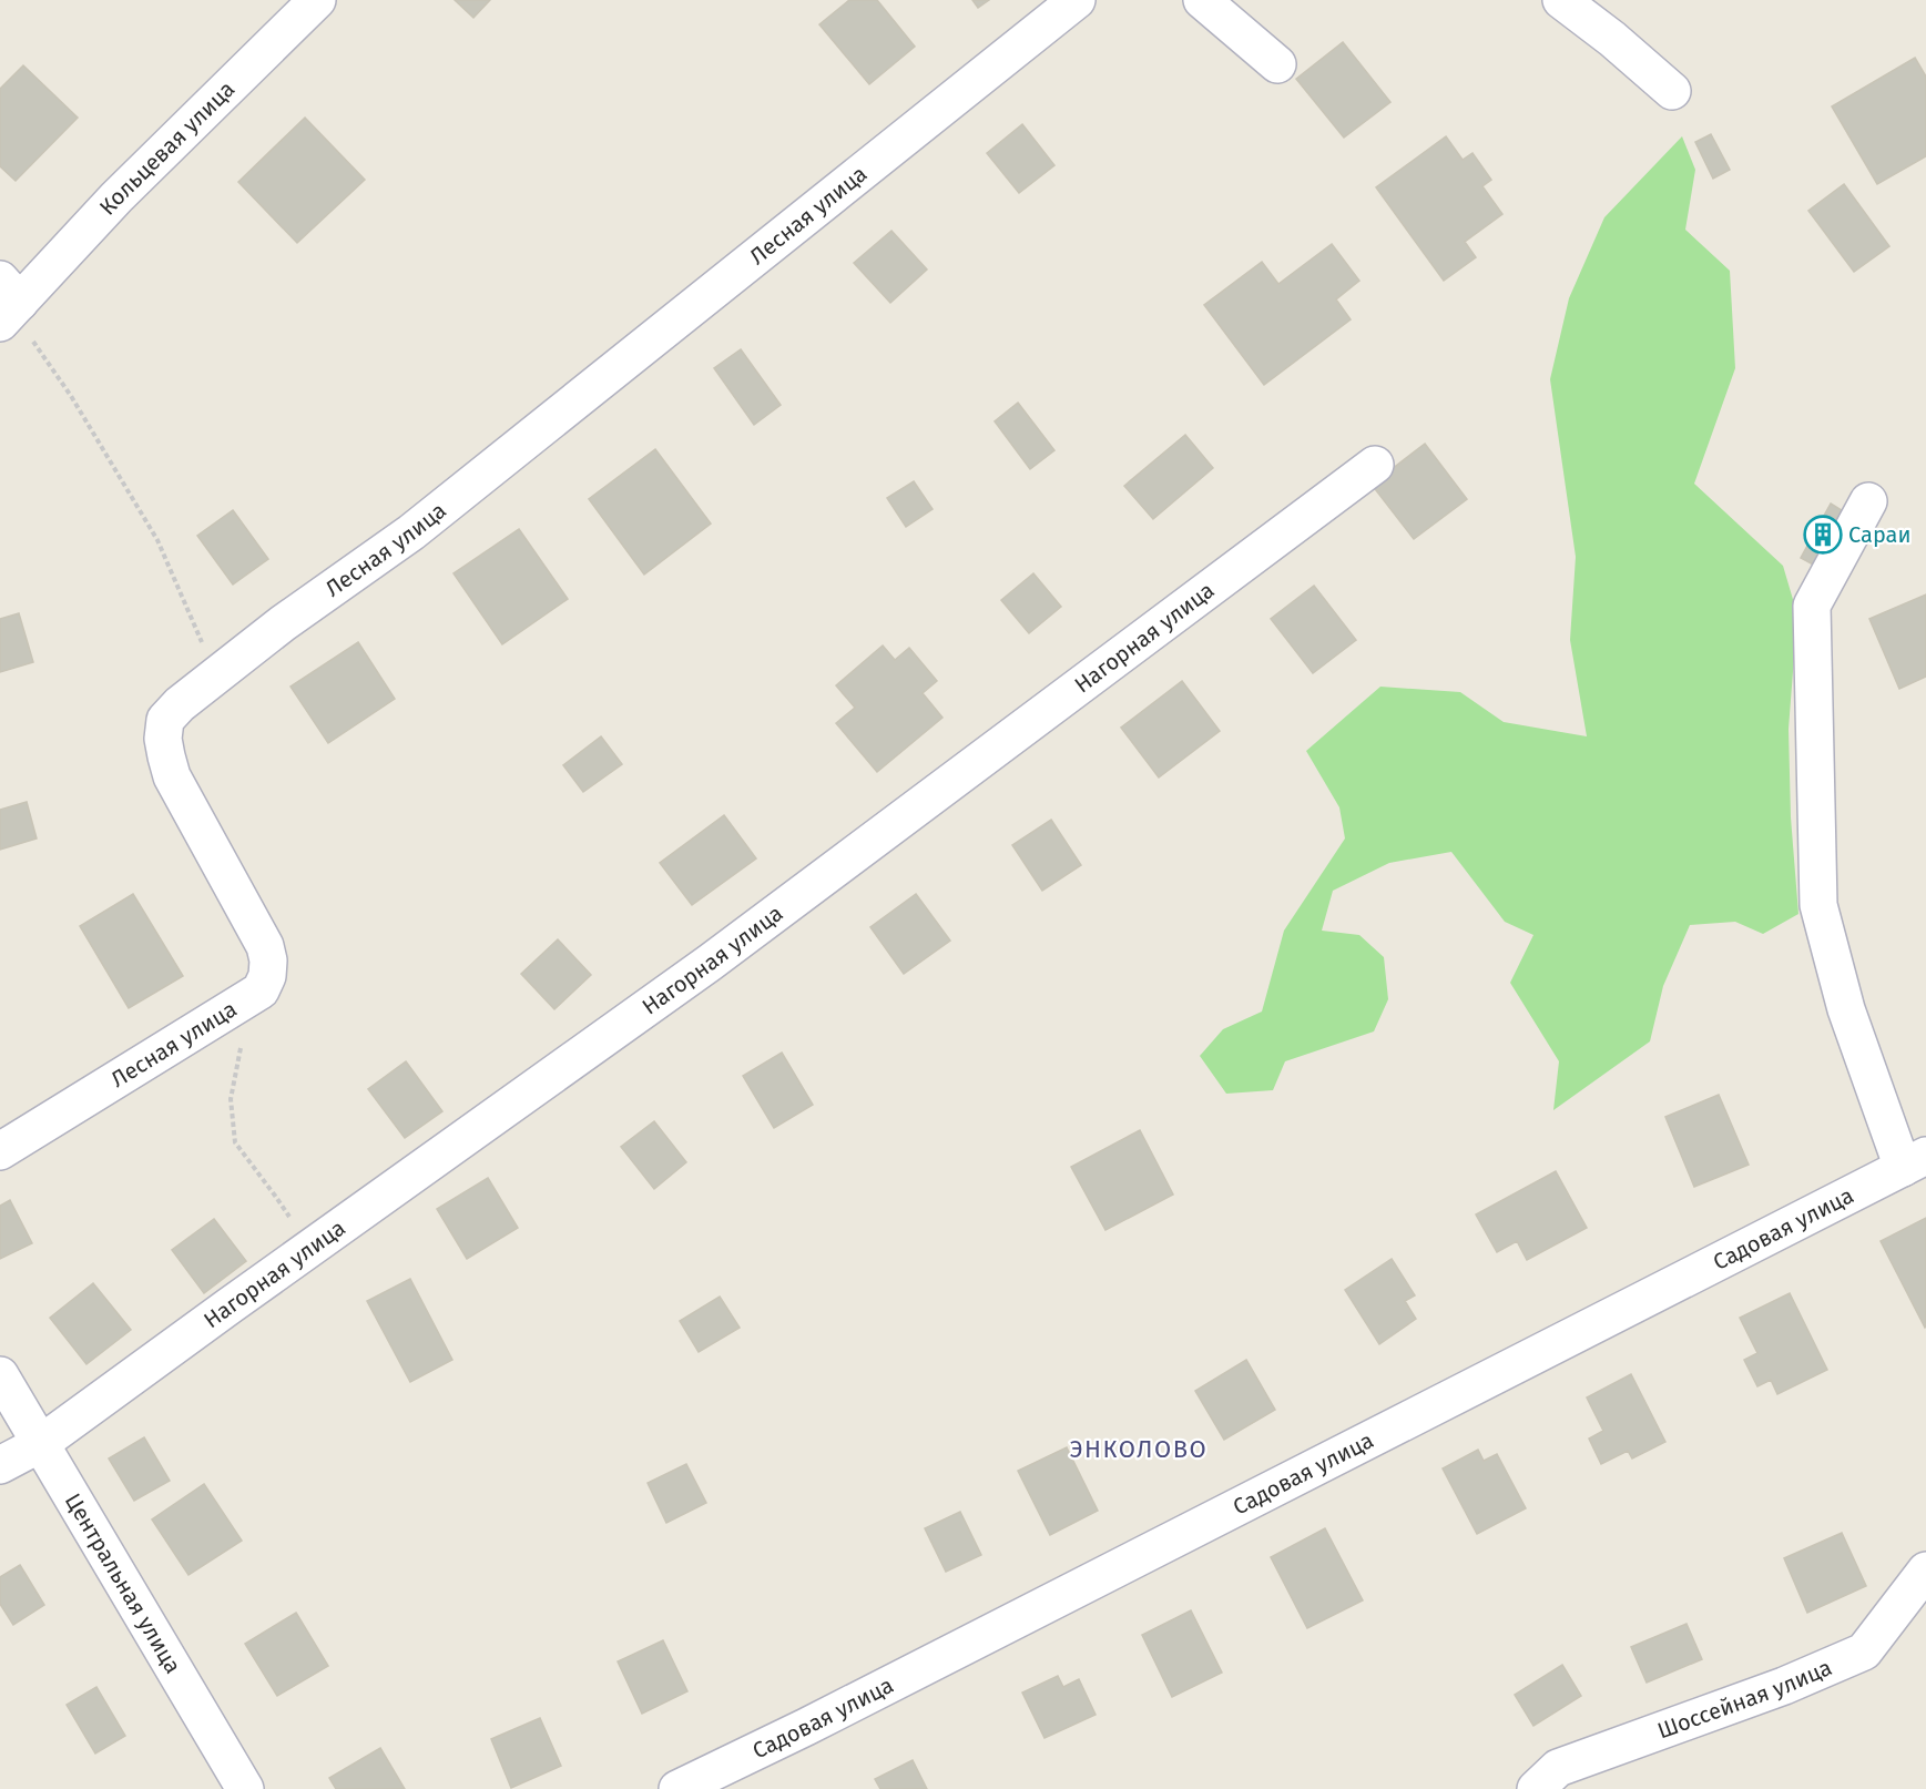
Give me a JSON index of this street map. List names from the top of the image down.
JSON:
{
  "streets": {
    "street": [
      "Кольцевая улица",
      "Лесная улица",
      "Нагорная улица",
      "Садовая улица",
      "Центральная улица",
      "Шоссейная улица"
    ]
  },
  "crossings": [
    ["Нагорная улица", "Центральная улица"]
  ],
  "districts": ["ЭНКОЛОВО"],
  "places": {
    "building": ["Сараи"]
  }
}
